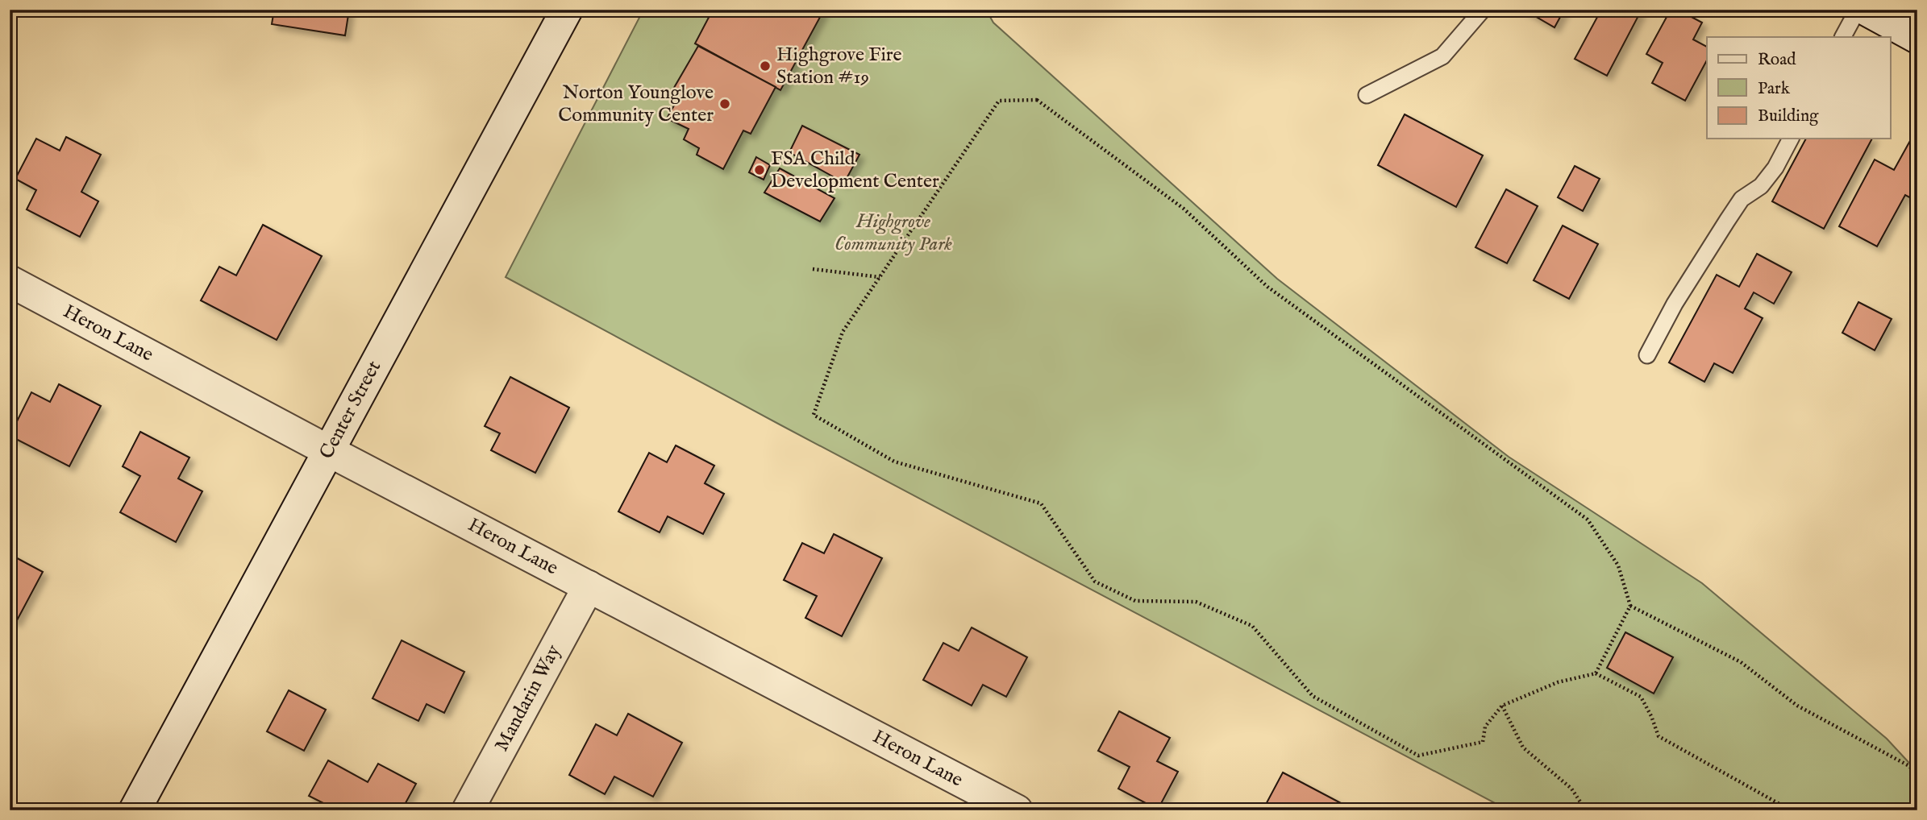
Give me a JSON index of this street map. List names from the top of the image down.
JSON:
{
  "streets": {
    "street": ["Heron Lane", "Center Street", "Mandarin Way"]
  },
  "crossings": [
    ["Heron Lane", "Center Street"],
    ["Heron Lane", "Mandarin Way"]
  ],
  "parks": ["Highgrove Community Park"],
  "places": ["Highgrove Fire Station #19", "Norton Younglove Community Center", "FSA Child Development Center"],
  "legend": ["Road", "Park", "Building"]
}
